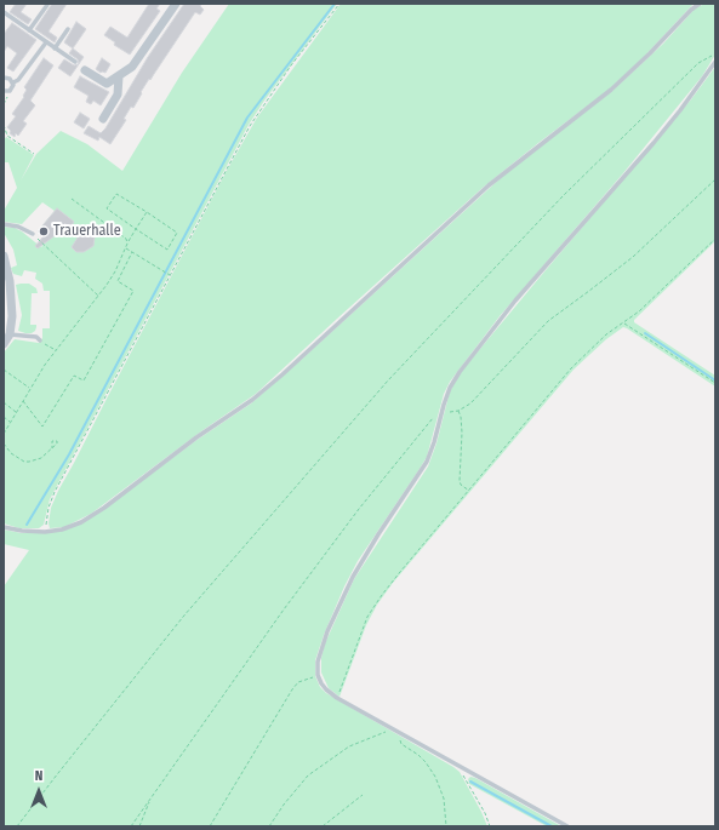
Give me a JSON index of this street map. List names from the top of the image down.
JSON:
{
  "places": ["Trauerhalle"],
  "north": "top"
}
